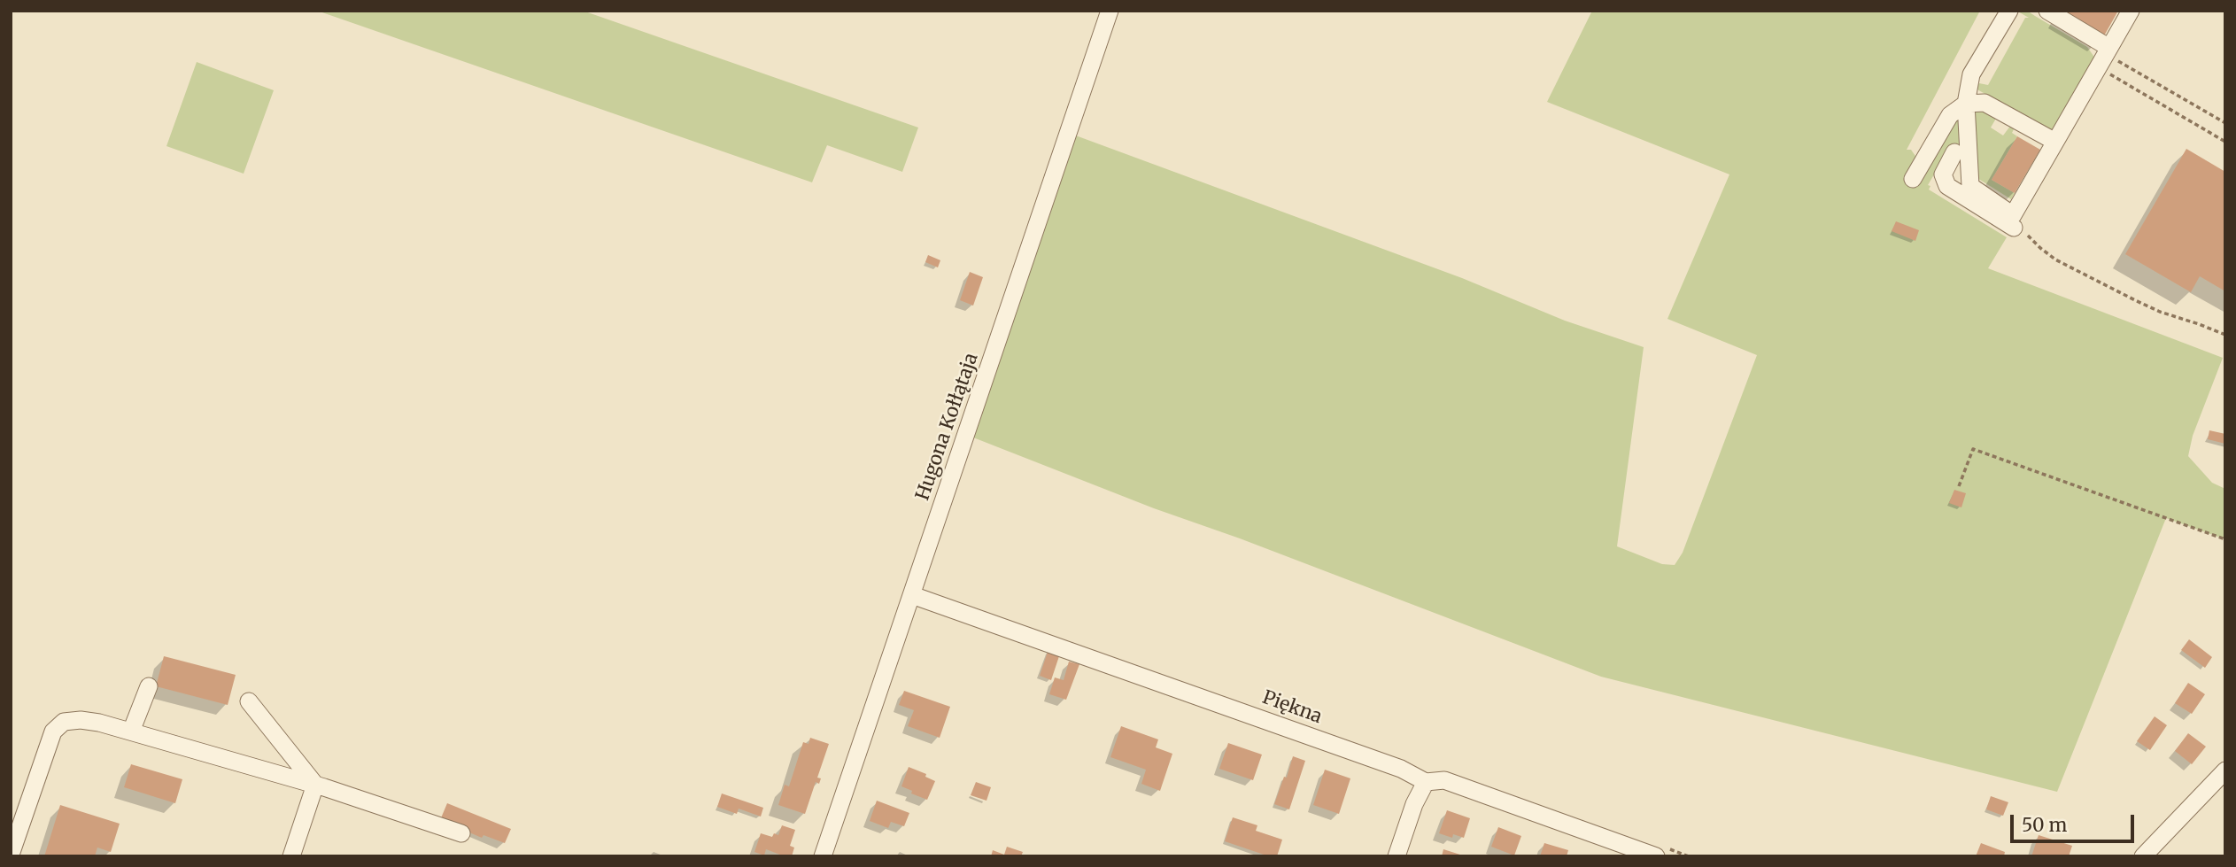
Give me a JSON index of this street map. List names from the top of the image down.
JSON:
{
  "streets": {
    "street": ["Hugona Kołłątaja", "Piękna"]
  },
  "crossings": [
    ["Hugona Kołłątaja", "Piękna"]
  ],
  "scale_bar": "50 m"
}
